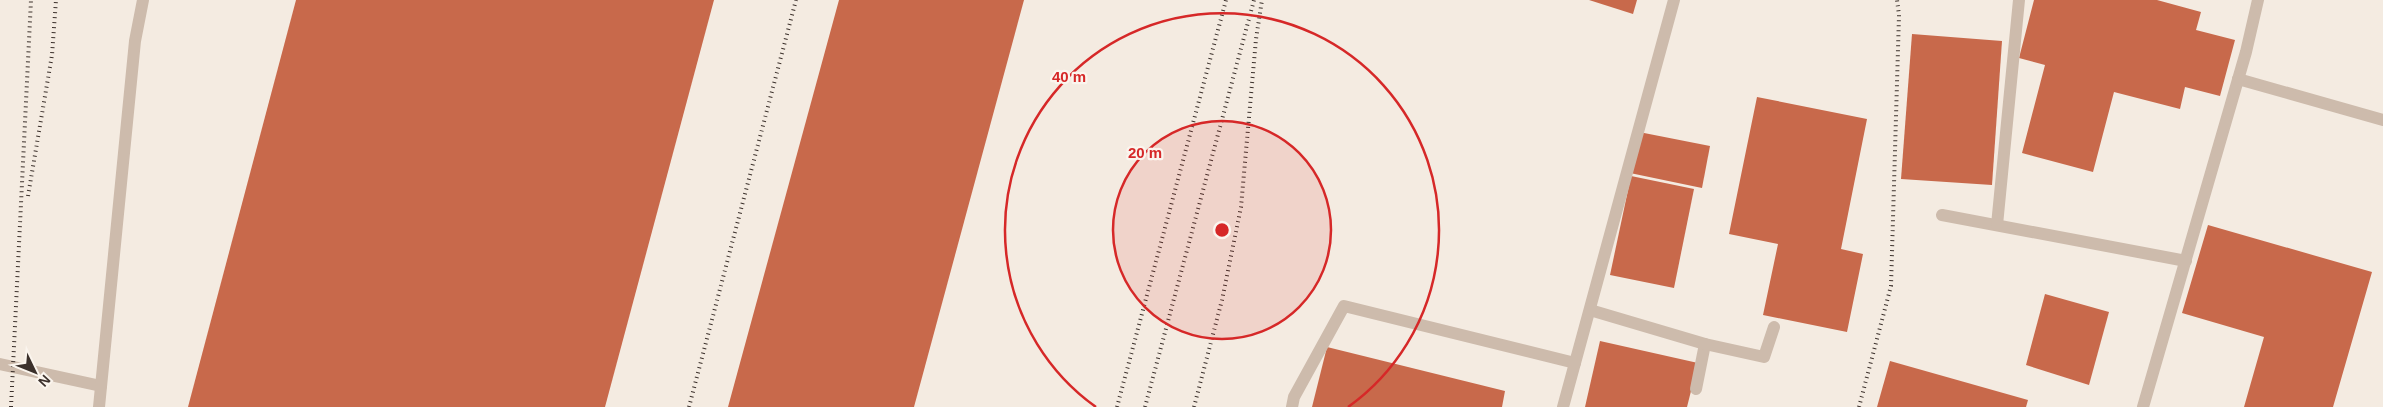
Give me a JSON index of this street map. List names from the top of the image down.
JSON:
{
  "north": "bottom right",
  "rings": ["40 m", "20 m"]
}
